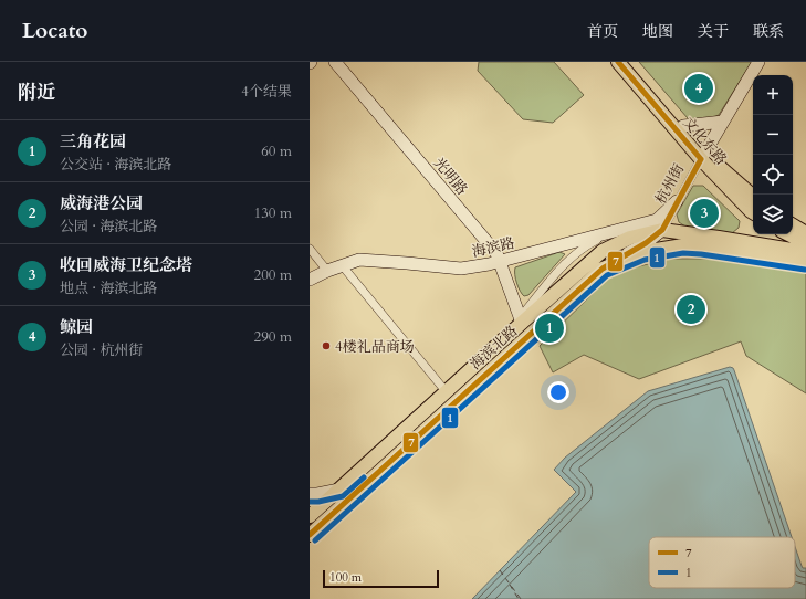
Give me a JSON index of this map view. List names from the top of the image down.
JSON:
{
  "streets": {
    "main road": [
      "文化东路",
      "光明路",
      "杭州街",
      "海滨路",
      "海滨北路"
    ]
  },
  "crossings": [
    ["文化东路", "杭州街"],
    ["光明路", "海滨路"],
    ["光明路", "海滨北路"],
    ["杭州街", "海滨路"],
    ["杭州街", "海滨北路"]
  ],
  "places": ["4楼礼品商场"],
  "lines": ["transit line 7", "transit line 1"],
  "legend": ["7", "1"],
  "scale_bar": "100 m",
  "page": {
    "header": "Locato",
    "nav": [
      "首页",
      "地图",
      "关于",
      "联系"
    ],
    "heading": ["附近", "4个结果"],
    "pins": [
      "4",
      "3",
      "2",
      "1"
    ],
    "map_buttons": ["+", "−"],
    "list": [
      {
        "mark": "1",
        "name": "三角花园",
        "note": "公交站 · 海滨北路",
        "value": "60 m"
      },
      {
        "mark": "2",
        "name": "威海港公园",
        "note": "公园 · 海滨北路",
        "value": "130 m"
      },
      {
        "mark": "3",
        "name": "收回威海卫纪念塔",
        "note": "地点 · 海滨北路",
        "value": "200 m"
      },
      {
        "mark": "4",
        "name": "鲸园",
        "note": "公园 · 杭州街",
        "value": "290 m"
      }
    ],
    "scale": "100 m"
  }
}
